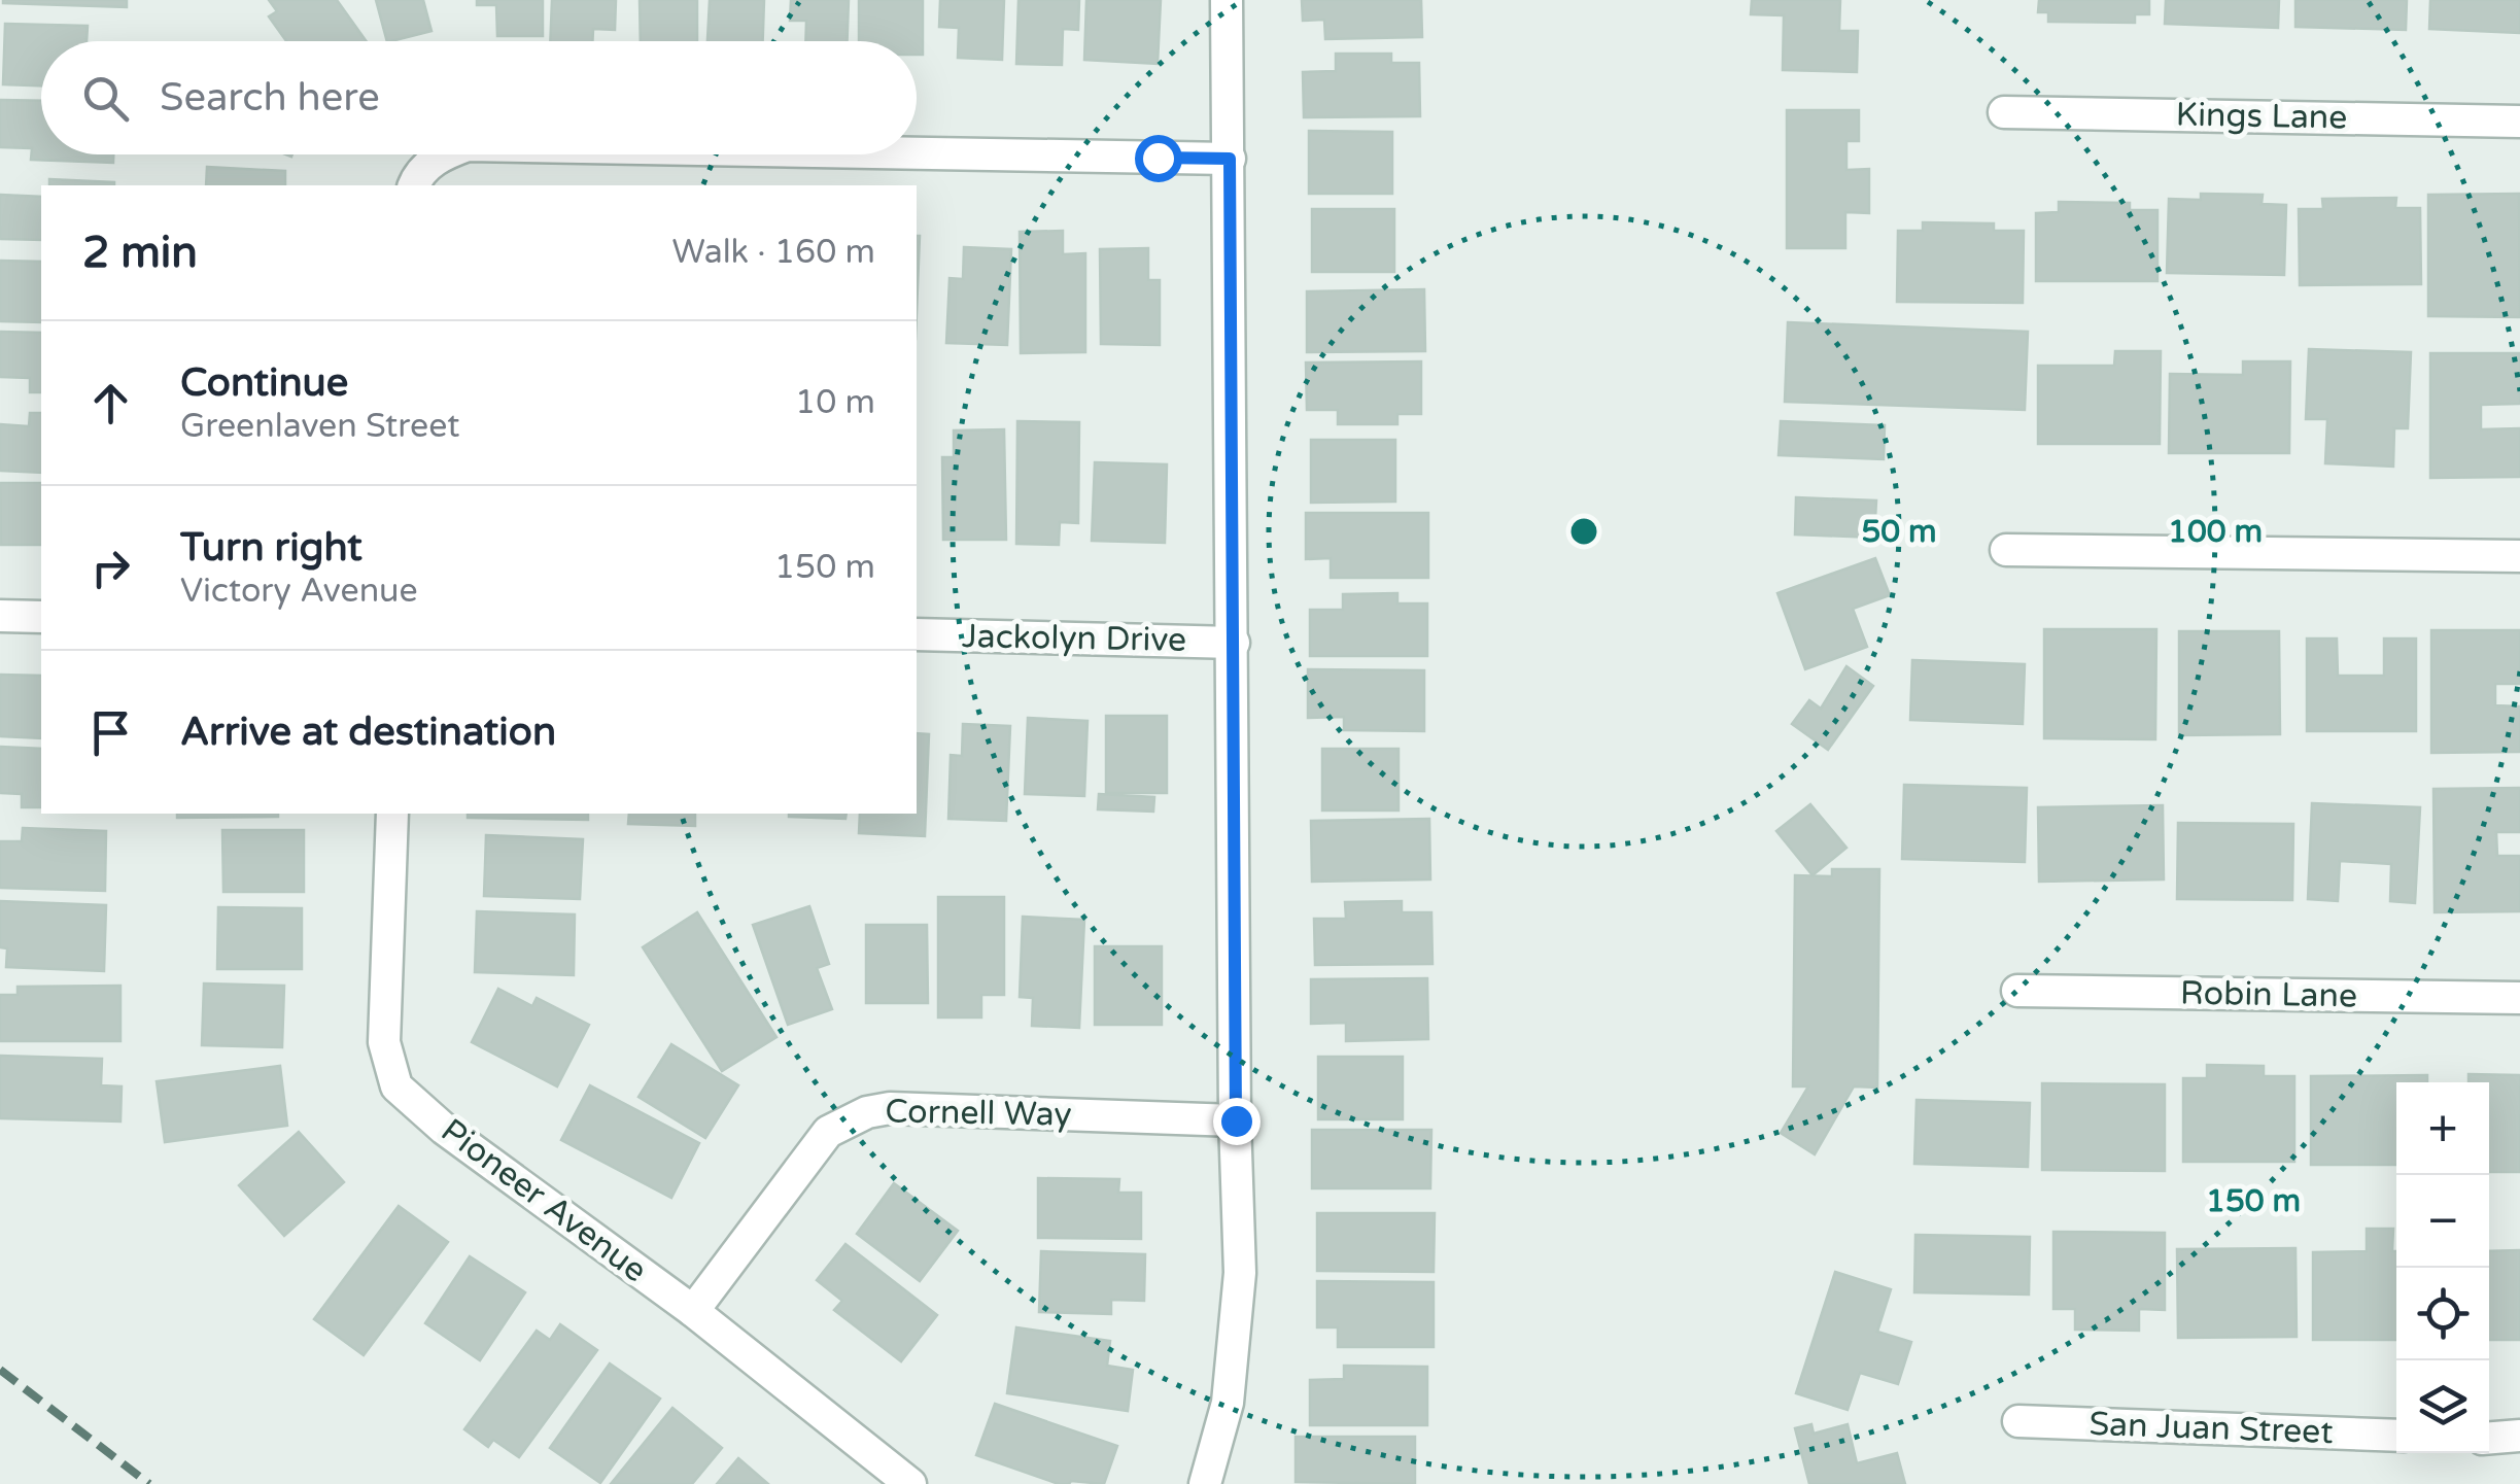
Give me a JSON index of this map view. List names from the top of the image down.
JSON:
{
  "streets": {
    "street": [
      "Kings Lane",
      "Jackolyn Drive",
      "Robin Lane",
      "Cornell Way",
      "Pioneer Avenue",
      "San Juan Street"
    ]
  },
  "crossings": [
    ["Cornell Way", "Pioneer Avenue"]
  ],
  "page": {
    "search": "Search here",
    "heading": ["2 min", "Walk · 160 m"],
    "list": [
      ["Continue", "Greenlaven Street", "10 m"],
      ["Turn right", "Victory Avenue", "150 m"],
      "Arrive at destination"
    ],
    "map_buttons": ["+", "−"]
  },
  "rings": ["50 m", "100 m", "150 m"]
}
